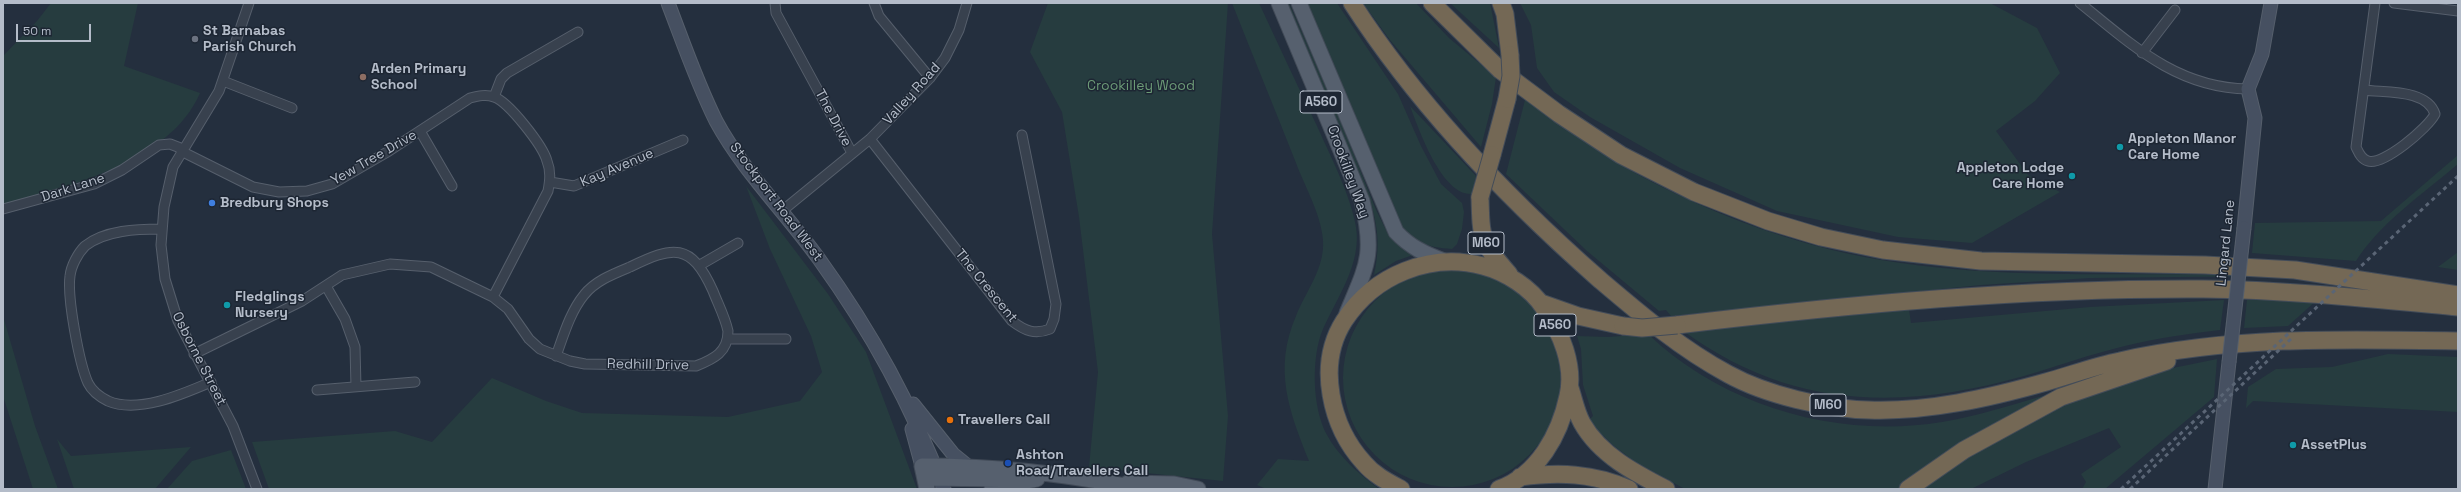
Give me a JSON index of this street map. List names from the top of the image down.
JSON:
{
  "streets": {
    "highway": ["A560", "M60"],
    "main road": ["Crookilley Way", "Stockport Road West", "Lingard Lane"],
    "street": [
      "Valley Road",
      "The Drive",
      "Yew Tree Drive",
      "Kay Avenue",
      "Dark Lane",
      "The Crescent",
      "Osborne Street",
      "Redhill Drive"
    ]
  },
  "crossings": [
    ["Valley Road", "The Drive"],
    ["Valley Road", "The Crescent"],
    ["A560", "Crookilley Way"],
    ["A560", "M60"],
    ["The Drive", "Stockport Road West"],
    ["Yew Tree Drive", "Dark Lane"],
    ["Yew Tree Drive", "Osborne Street"],
    ["Dark Lane", "Osborne Street"],
    ["Osborne Street", "Redhill Drive"]
  ],
  "parks": ["Crookilley Wood"],
  "places": [
    "St Barnabas Parish Church",
    "Arden Primary School",
    "Appleton Manor Care Home",
    "Appleton Lodge Care Home",
    "Bredbury Shops",
    "Fledglings Nursery",
    "Travellers Call",
    "AssetPlus",
    "Ashton Road/Travellers Call"
  ],
  "scale_bar": "50 m"
}
